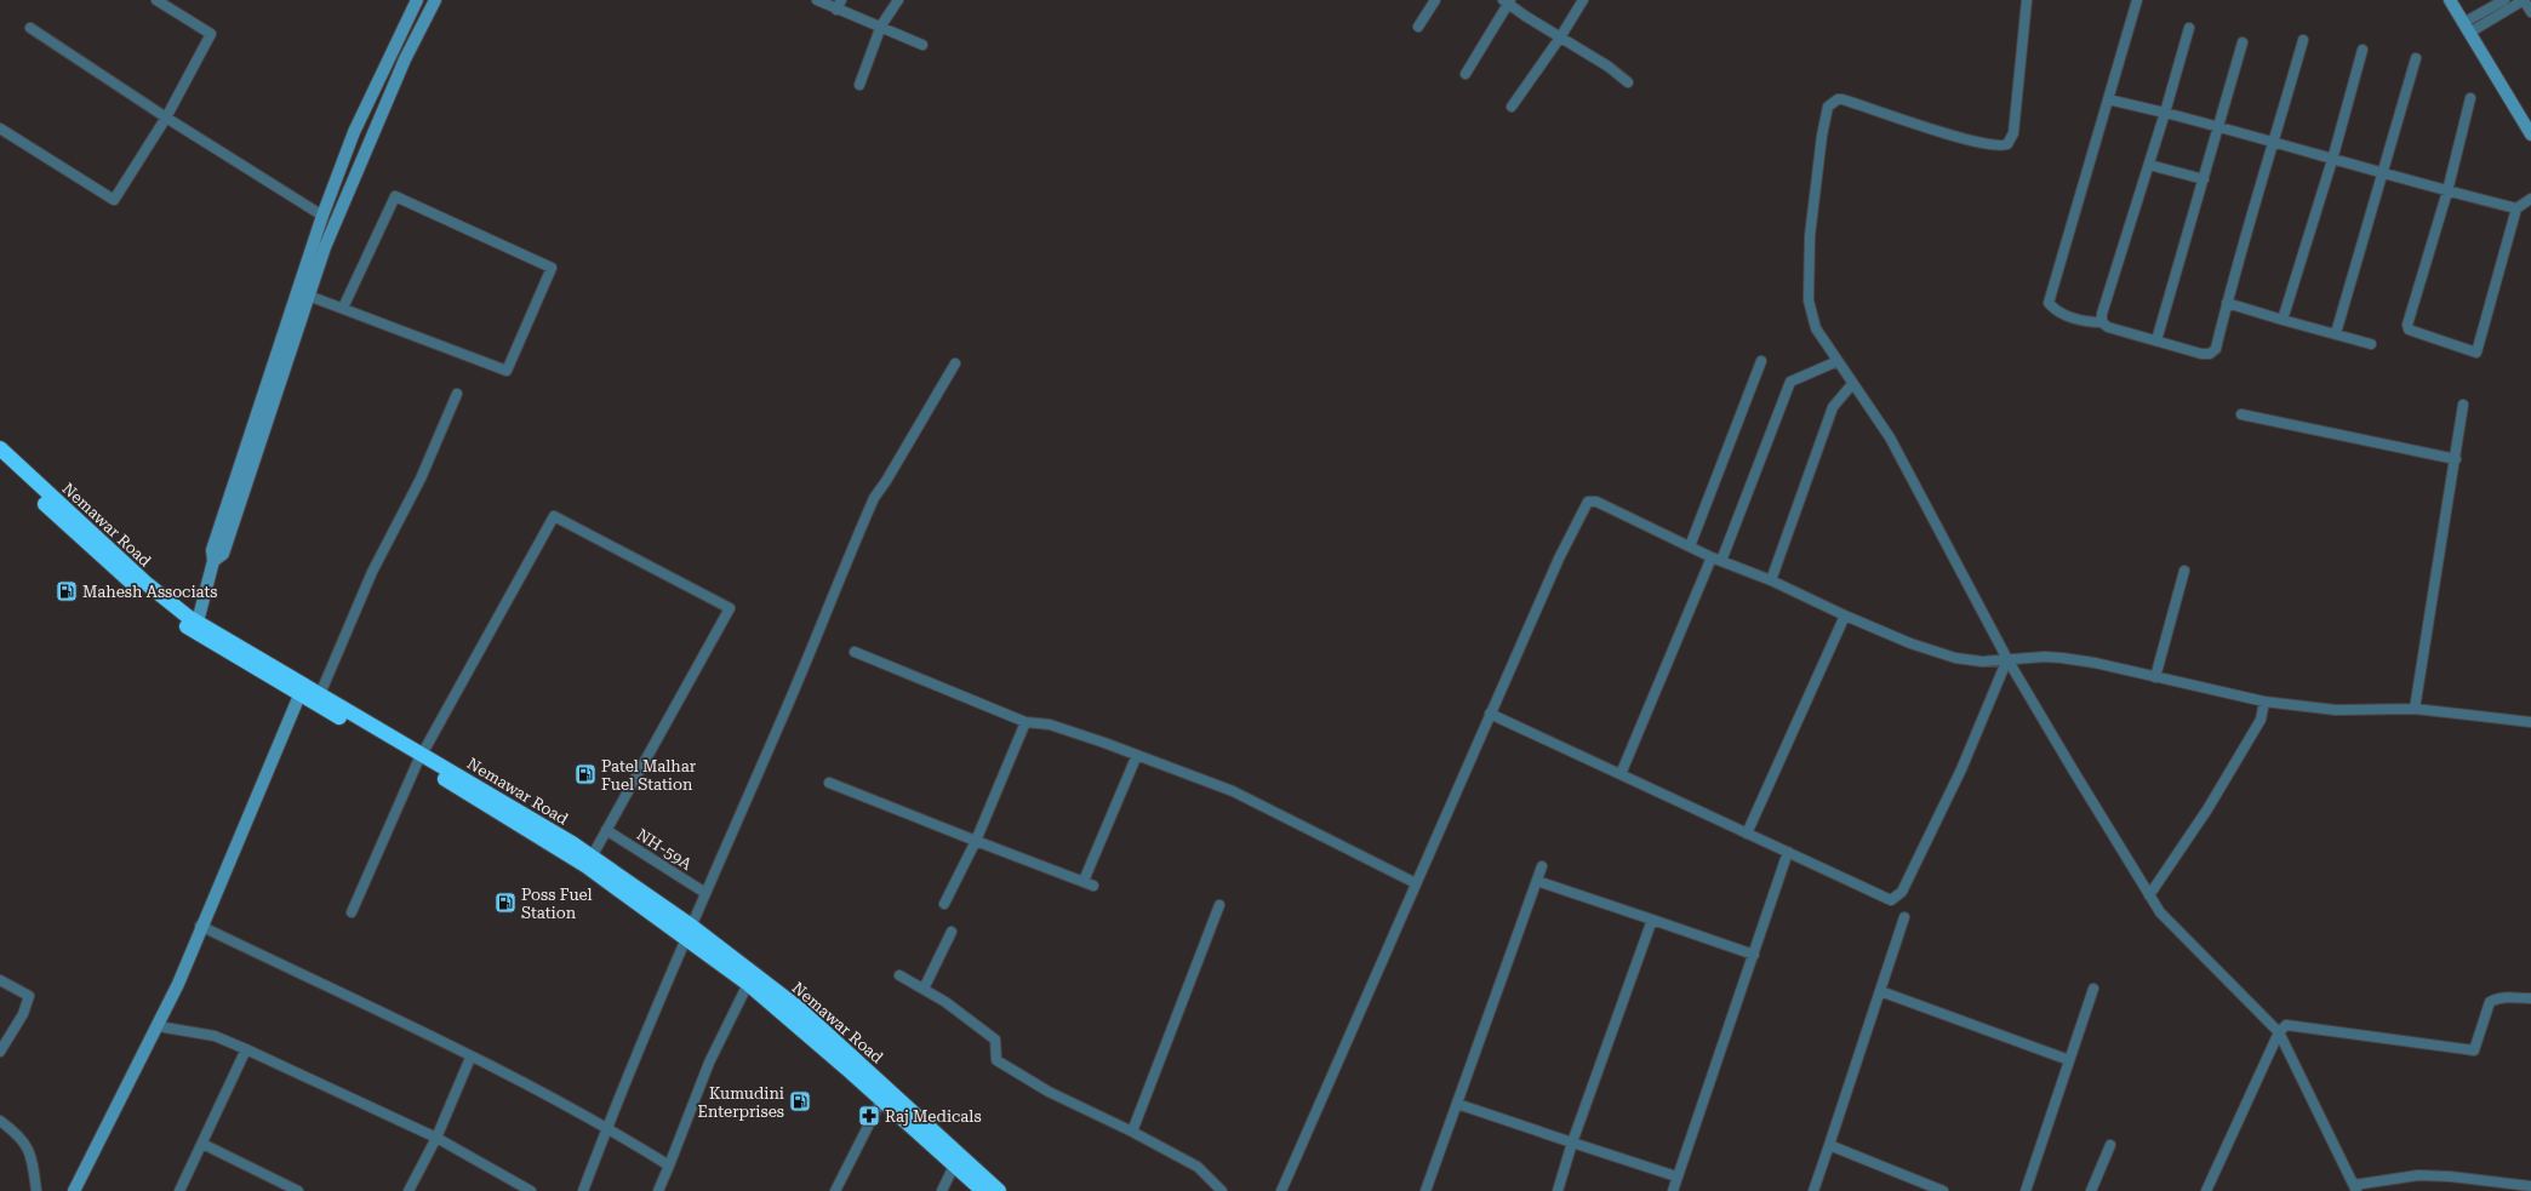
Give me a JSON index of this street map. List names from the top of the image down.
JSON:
{
  "streets": {
    "highway": ["Nemawar Road"],
    "street": ["NH-59A"]
  },
  "places": {
    "fuel station": [
      "Mahesh Associats",
      "Patel Malhar Fuel Station",
      "Poss Fuel Station",
      "Kumudini Enterprises"
    ],
    "pharmacy": ["Raj Medicals"]
  }
}
